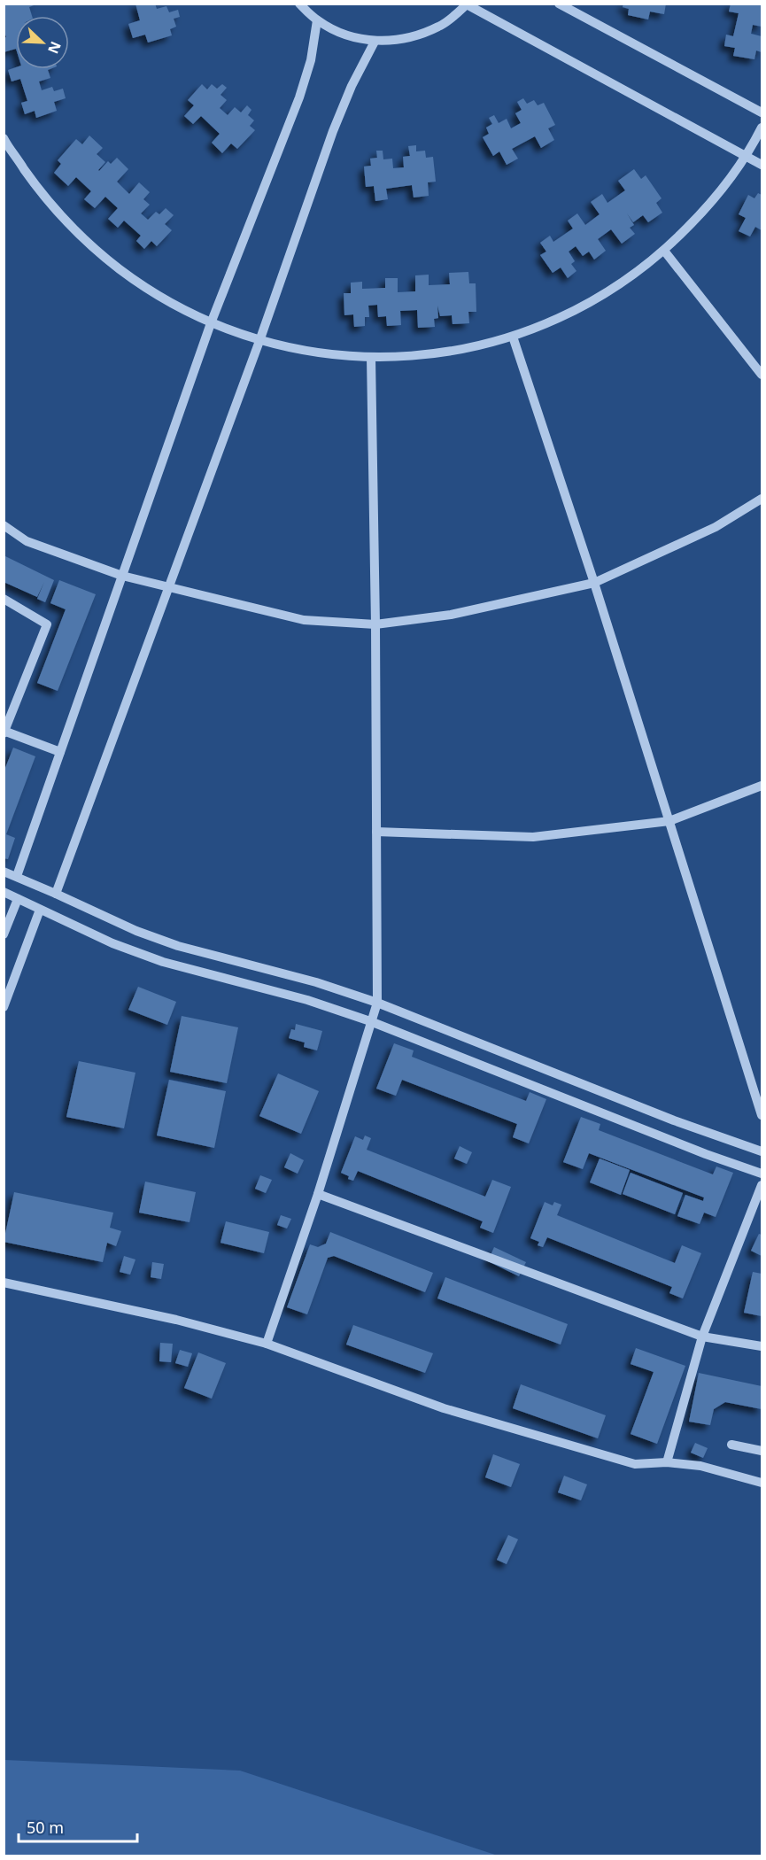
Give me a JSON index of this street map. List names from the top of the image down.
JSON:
{
  "scale_bar": "50 m",
  "north": "bottom right"
}
